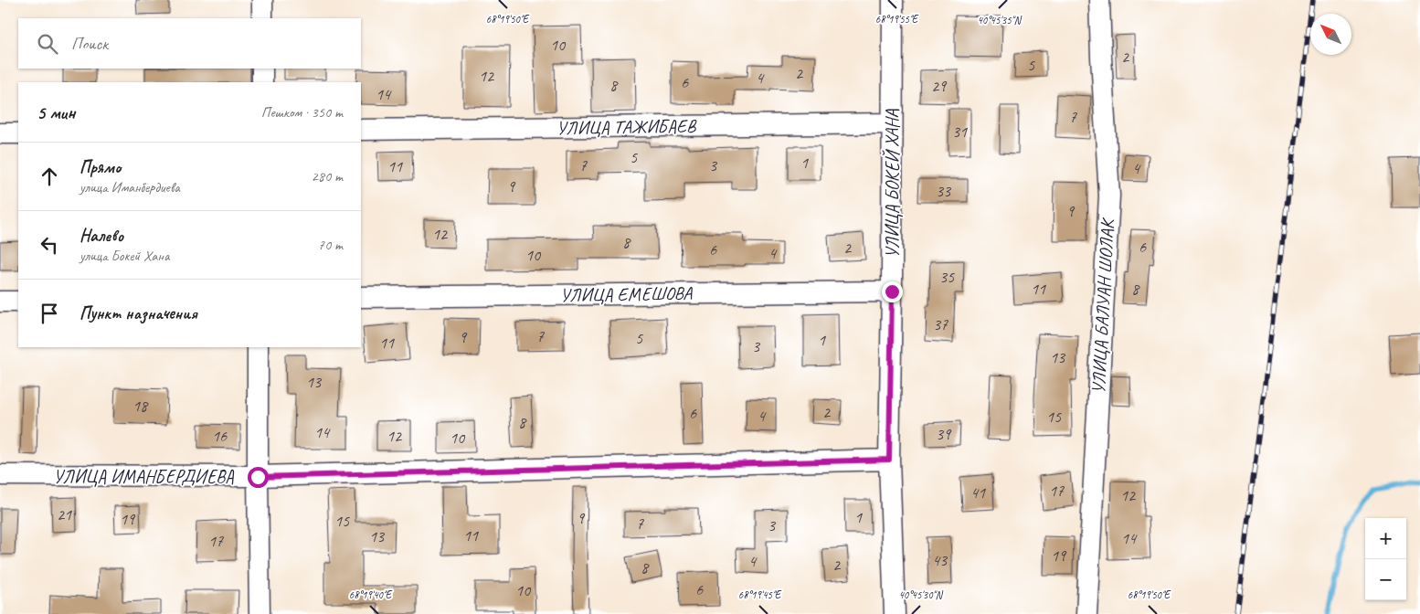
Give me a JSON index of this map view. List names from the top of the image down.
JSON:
{
  "streets": {
    "street": [
      "УЛИЦА ТАЖИБАЕВ",
      "УЛИЦА БОКЕЙ ХАНА",
      "УЛИЦА ЕМЕШОВА",
      "УЛИЦА БАЛУАН ШОЛАК",
      "УЛИЦА ИМАНБЕРДИЕВА"
    ]
  },
  "crossings": [
    ["УЛИЦА ТАЖИБАЕВ", "УЛИЦА БОКЕЙ ХАНА"],
    ["УЛИЦА БОКЕЙ ХАНА", "УЛИЦА ЕМЕШОВА"],
    ["УЛИЦА БОКЕЙ ХАНА", "УЛИЦА ИМАНБЕРДИЕВА"]
  ],
  "house_numbers": [
    "10",
    "2",
    "5",
    "2",
    "12",
    "4",
    "6",
    "8",
    "29",
    "14",
    "7",
    "31",
    "5",
    "1",
    "7",
    "3",
    "11",
    "4",
    "9",
    "33",
    "9",
    "12",
    "8",
    "6",
    "2",
    "6",
    "4",
    "10",
    "35",
    "11",
    "8",
    "37",
    "7",
    "9",
    "5",
    "1",
    "11",
    "3",
    "13",
    "13",
    "18",
    "2",
    "6",
    "4",
    "15",
    "8",
    "14",
    "39",
    "16",
    "12",
    "10",
    "17",
    "41",
    "12",
    "21",
    "1",
    "9",
    "19",
    "15",
    "7",
    "3",
    "11",
    "13",
    "14",
    "17",
    "19",
    "43",
    "4",
    "2",
    "8",
    "6",
    "10"
  ],
  "north": "top left",
  "page": {
    "search": "Поиск",
    "heading": ["5 мин", "Пешком · 350 m"],
    "list": [
      ["Прямо", "улица Иманбердиева", "280 m"],
      ["Налево", "улица Бокей Хана", "70 m"],
      "Пункт назначения"
    ],
    "map_buttons": ["+", "−"]
  },
  "coordinates": [
    "68°19'50\"E",
    "68°19'55\"E",
    "40°45'35\"N",
    "40°45'30\"N",
    "68°19'40\"E",
    "68°19'45\"E"
  ]
}
